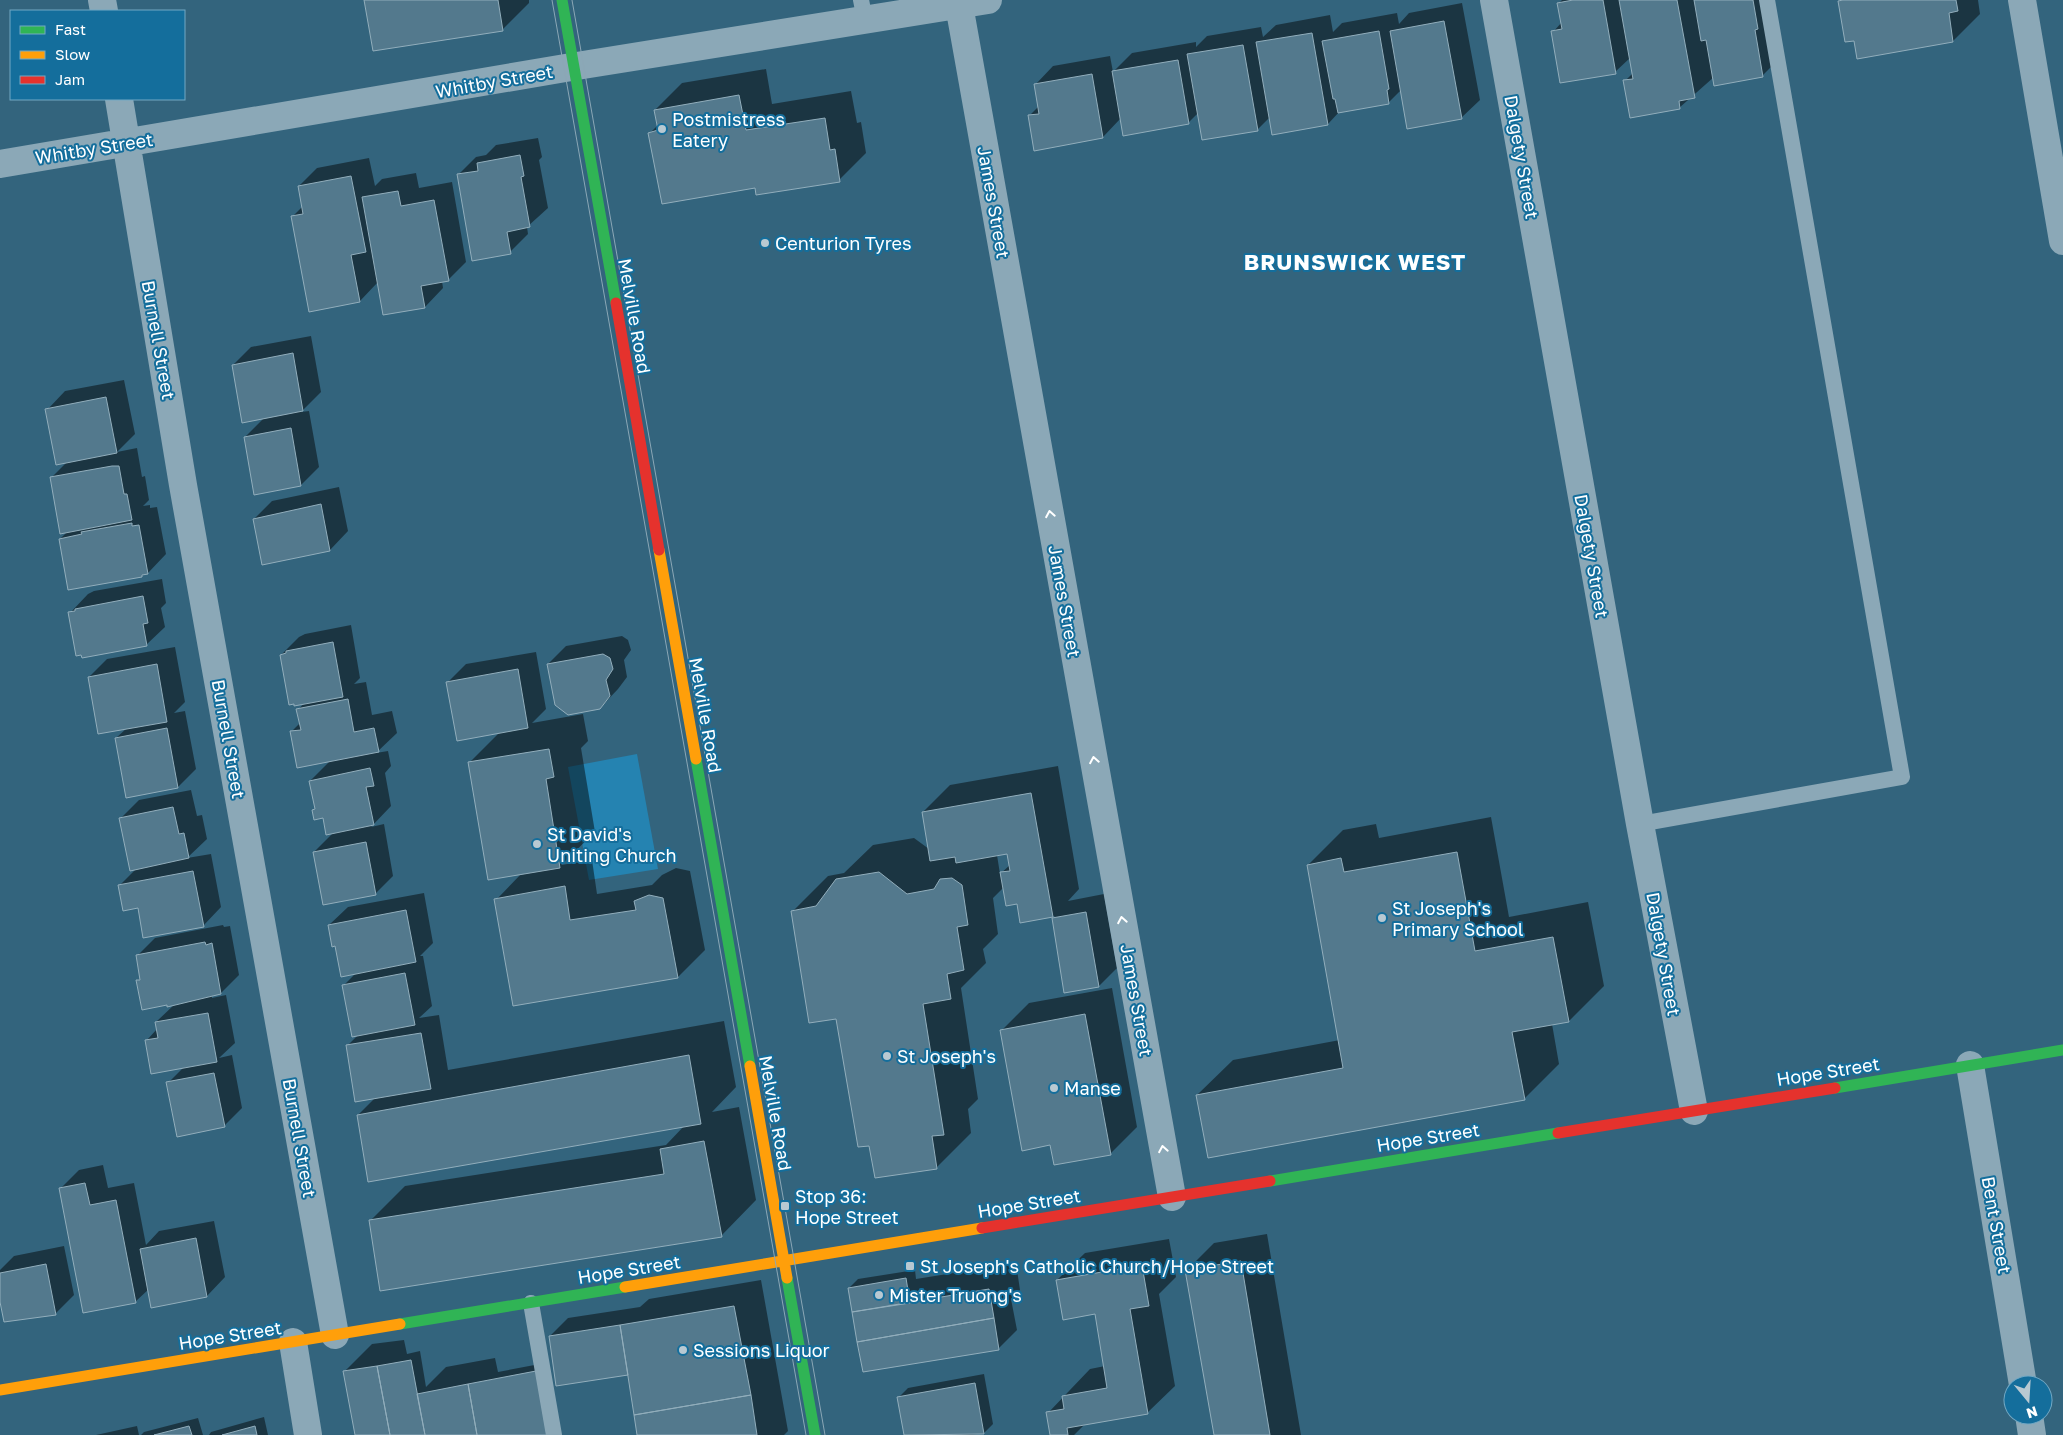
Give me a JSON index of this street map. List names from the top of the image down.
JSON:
{
  "streets": {
    "street": [
      "Whitby Street",
      "Dalgety Street",
      "James Street",
      "Melville Road",
      "Burnell Street",
      "Hope Street",
      "Bent Street"
    ]
  },
  "crossings": [
    ["Whitby Street", "James Street"],
    ["Whitby Street", "Melville Road"],
    ["Whitby Street", "Burnell Street"],
    ["Dalgety Street", "Hope Street"],
    ["James Street", "Hope Street"],
    ["Melville Road", "Hope Street"],
    ["Burnell Street", "Hope Street"],
    ["Hope Street", "Bent Street"]
  ],
  "one_way": ["James Street"],
  "districts": ["BRUNSWICK WEST"],
  "places": {
    "other": [
      "Postmistress Eatery",
      "Centurion Tyres",
      "St David's Uniting Church",
      "St Joseph's Primary School",
      "St Joseph's",
      "Manse",
      "Mister Truong's",
      "Sessions Liquor"
    ],
    "transit": ["Stop 36: Hope Street", "St Joseph's Catholic Church/Hope Street"]
  },
  "legend": ["Fast", "Slow", "Jam"],
  "north": "bottom"
}
